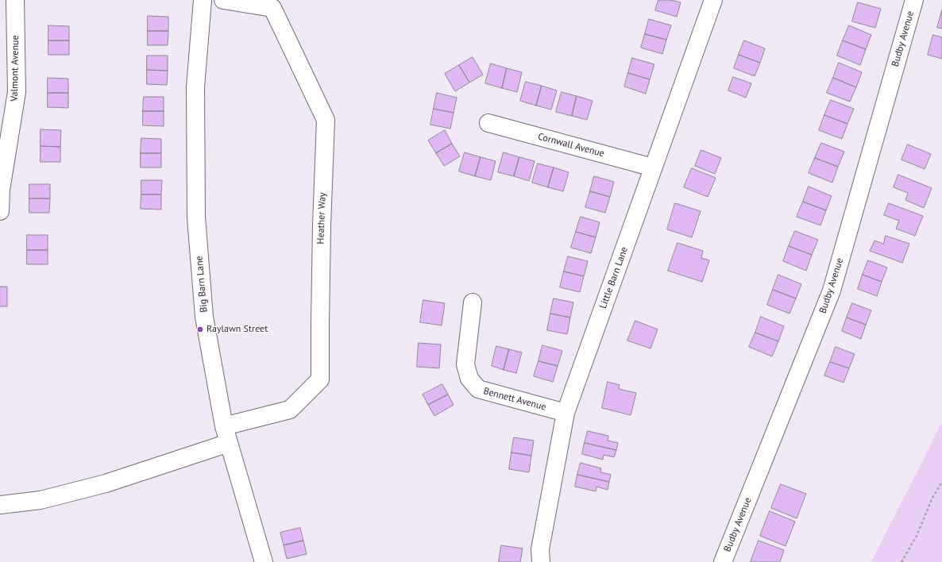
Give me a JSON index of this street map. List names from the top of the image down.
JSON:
{
  "streets": {
    "street": [
      "Budby Avenue",
      "Valmont Avenue",
      "Cornwall Avenue",
      "Heather Way",
      "Little Barn Lane",
      "Big Barn Lane",
      "Bennett Avenue"
    ]
  },
  "crossings": [
    ["Cornwall Avenue", "Little Barn Lane"],
    ["Heather Way", "Big Barn Lane"],
    ["Little Barn Lane", "Bennett Avenue"]
  ],
  "places": ["Raylawn Street"]
}
